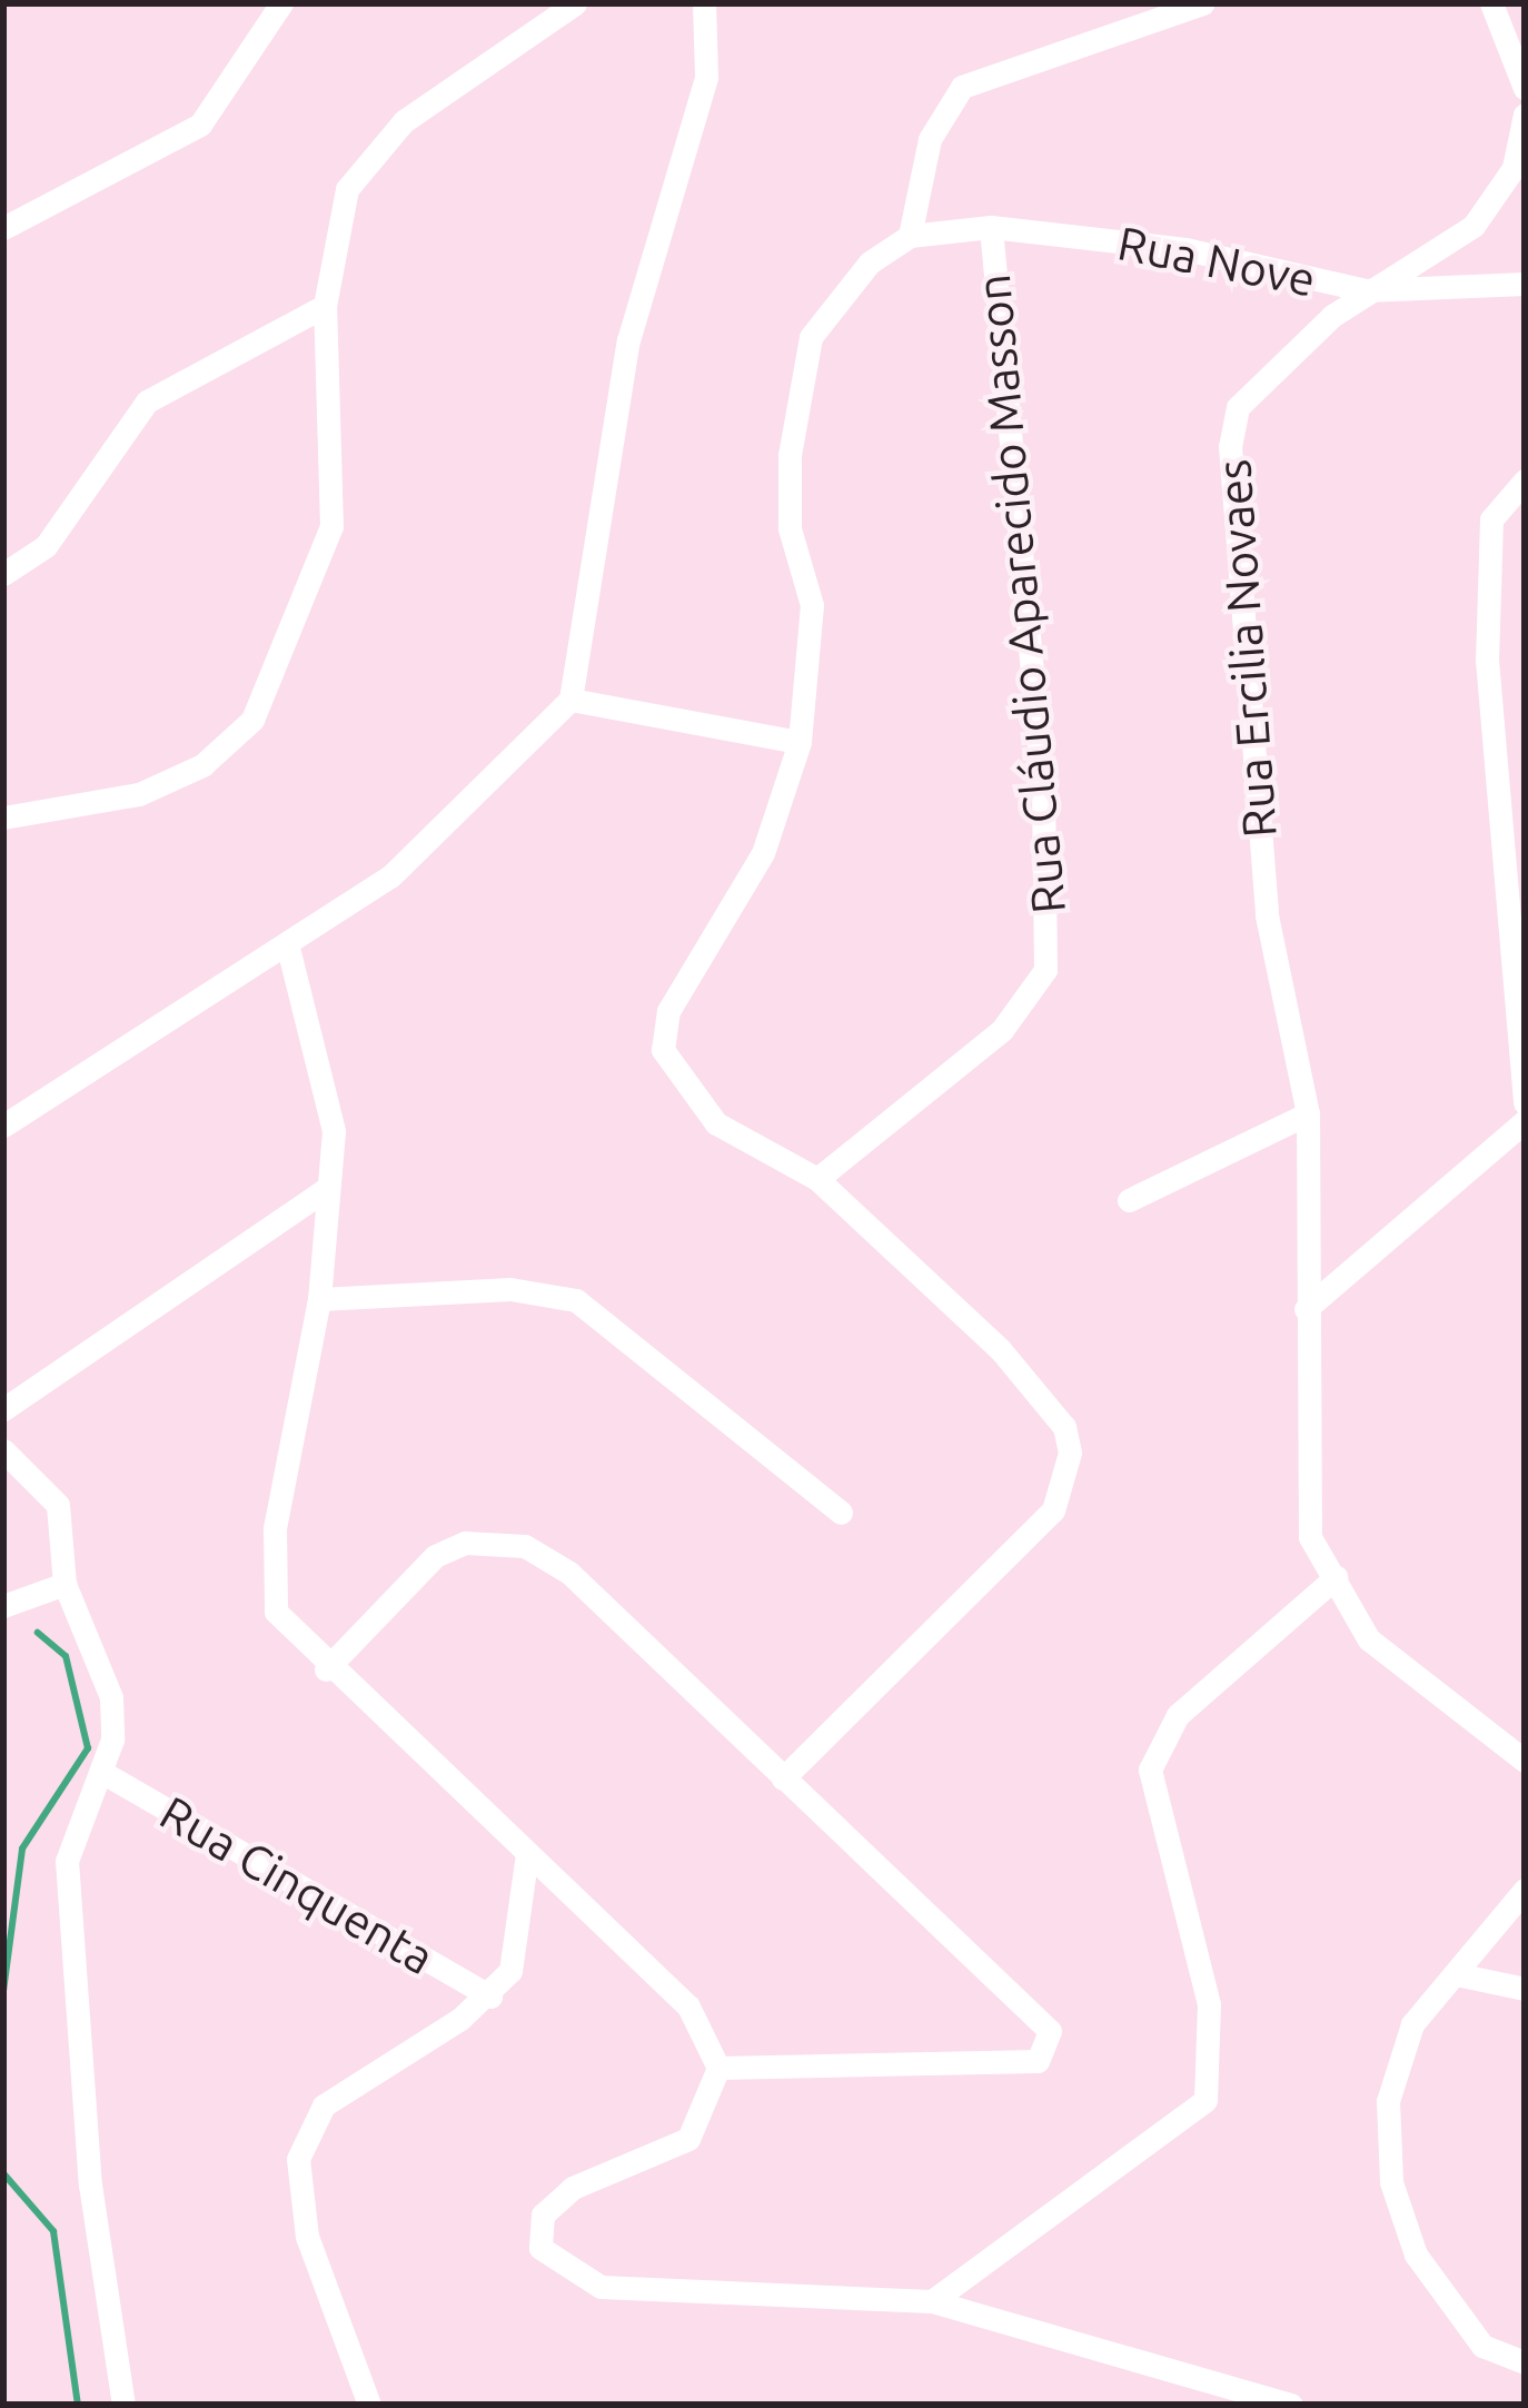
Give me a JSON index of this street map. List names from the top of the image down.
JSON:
{
  "streets": {
    "street": [
      "Rua Nove",
      "Rua Cláudio Aparecido Masson",
      "Rua Ercilia Novaes",
      "Rua Cinquenta"
    ]
  },
  "crossings": [
    ["Rua Nove", "Rua Cláudio Aparecido Masson"],
    ["Rua Nove", "Rua Ercilia Novaes"]
  ]
}
